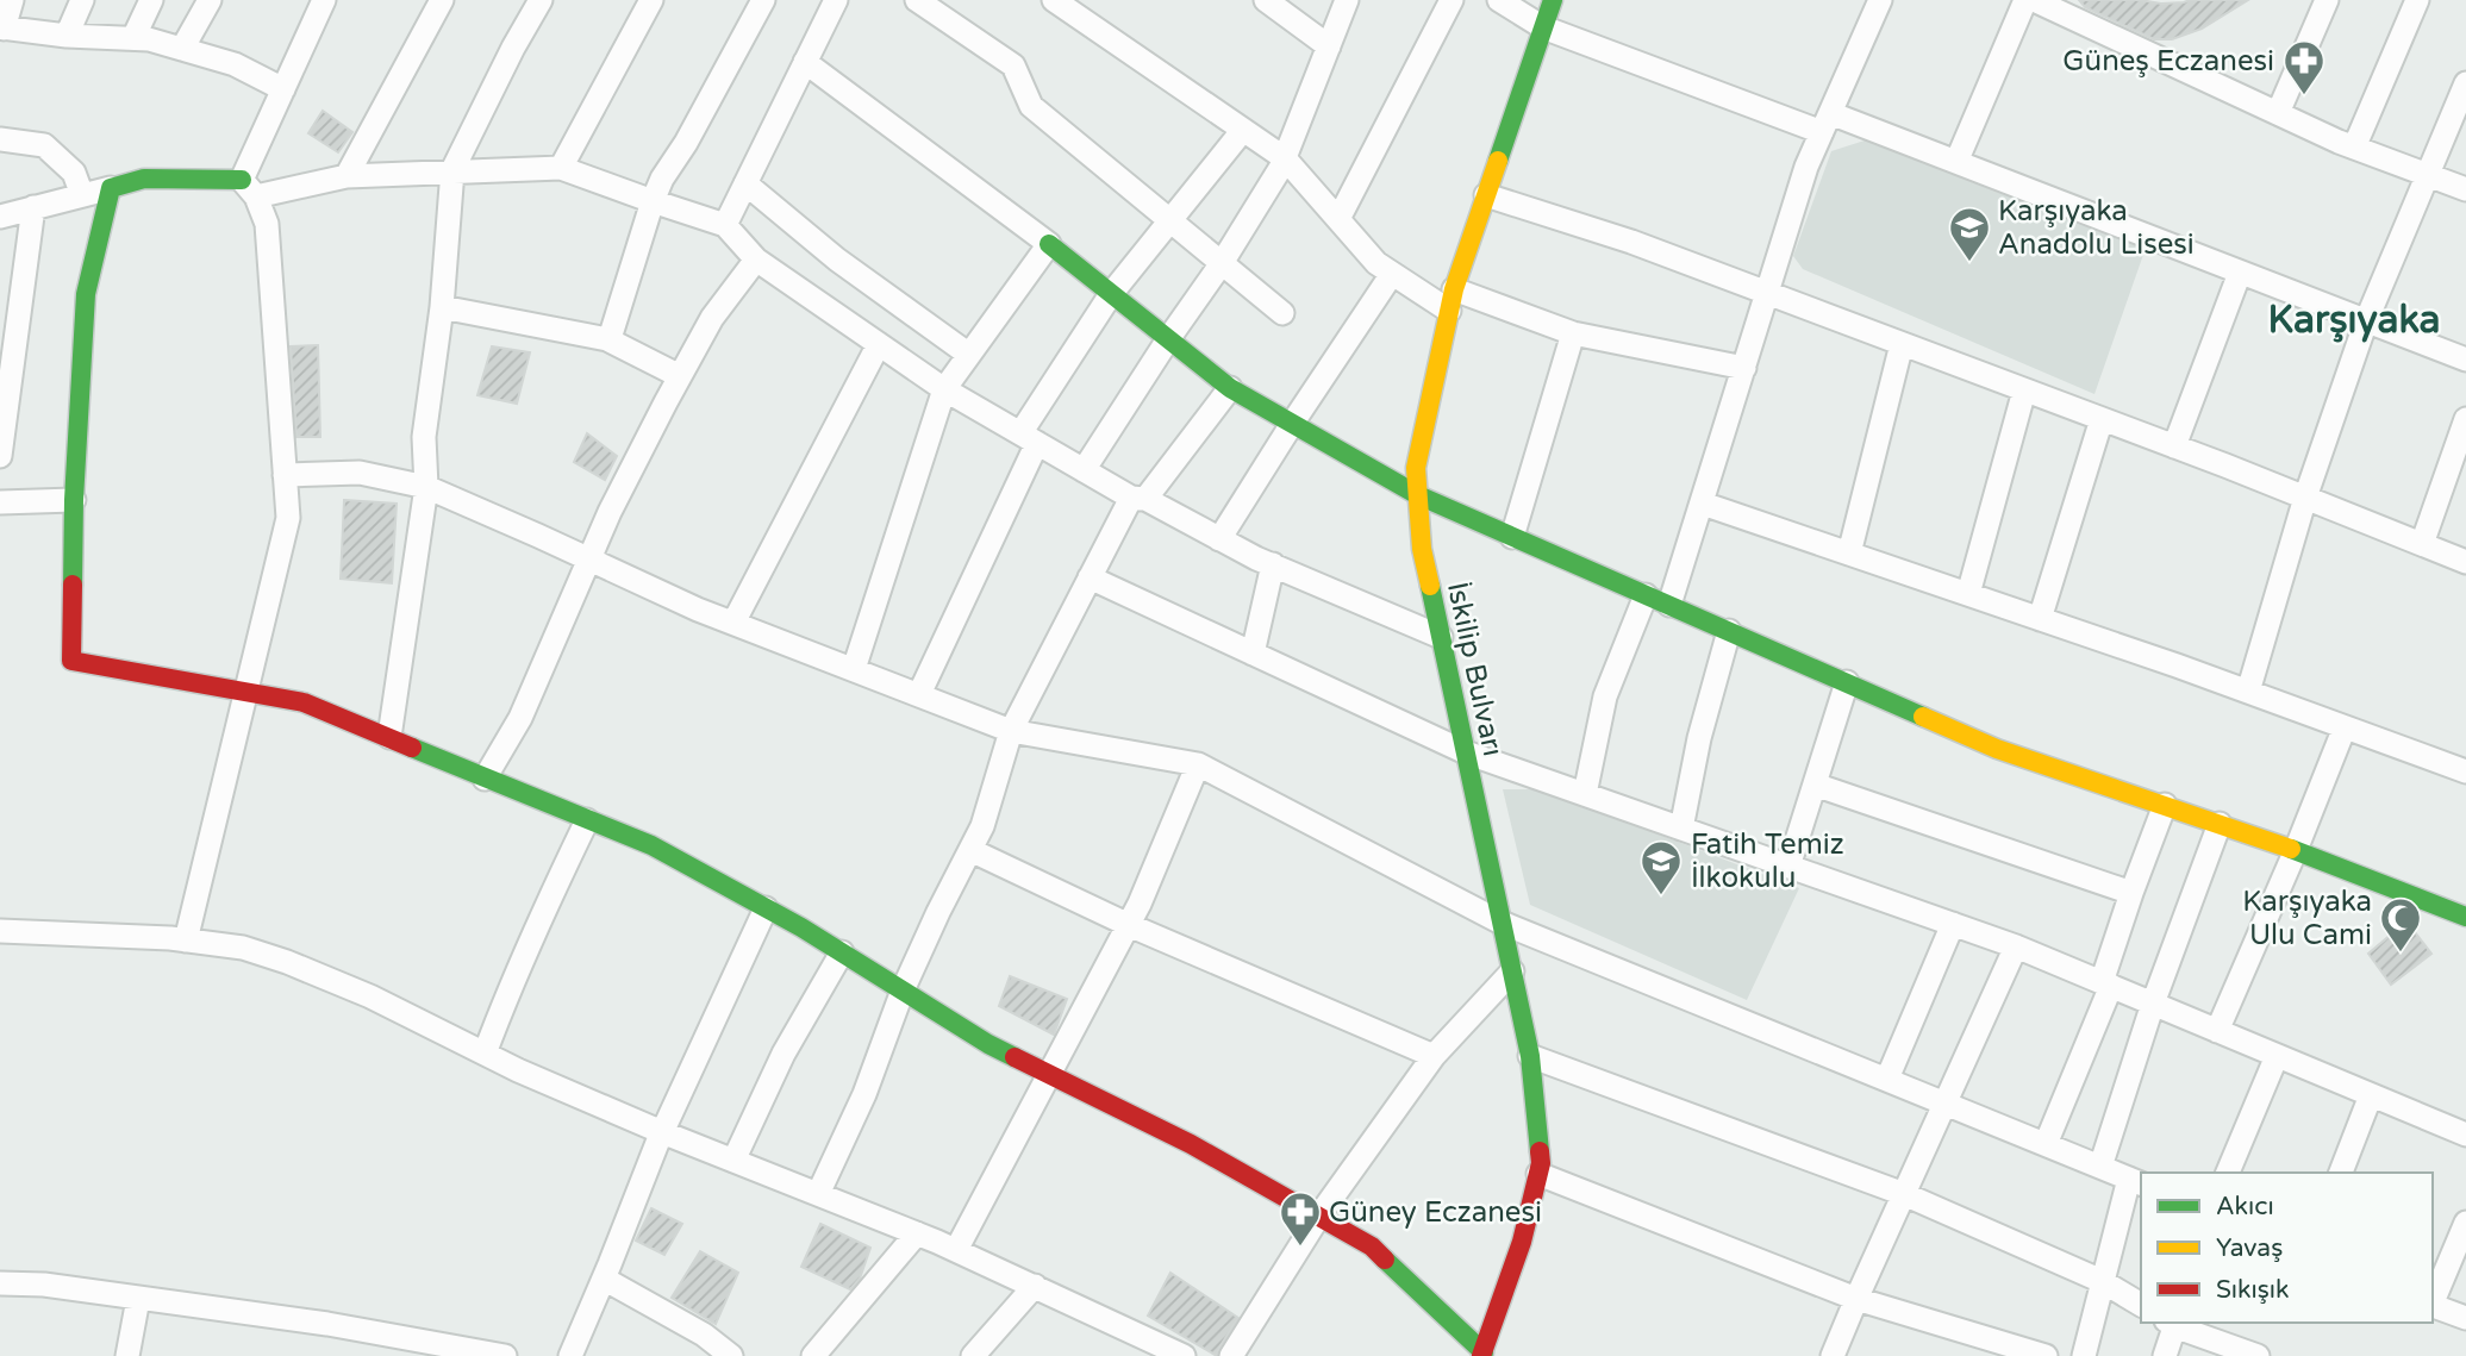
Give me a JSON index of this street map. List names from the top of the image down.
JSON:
{
  "streets": {
    "street": ["İskilip Bulvarı"]
  },
  "districts": ["Karşıyaka"],
  "places": {
    "pharmacy": ["Güneş Eczanesi", "Güney Eczanesi"],
    "school or university": ["Karşıyaka Anadolu Lisesi", "Fatih Temiz İlkokulu"],
    "mosque": ["Karşıyaka Ulu Cami"]
  },
  "legend": ["Akıcı", "Yavaş", "Sıkışık"]
}
